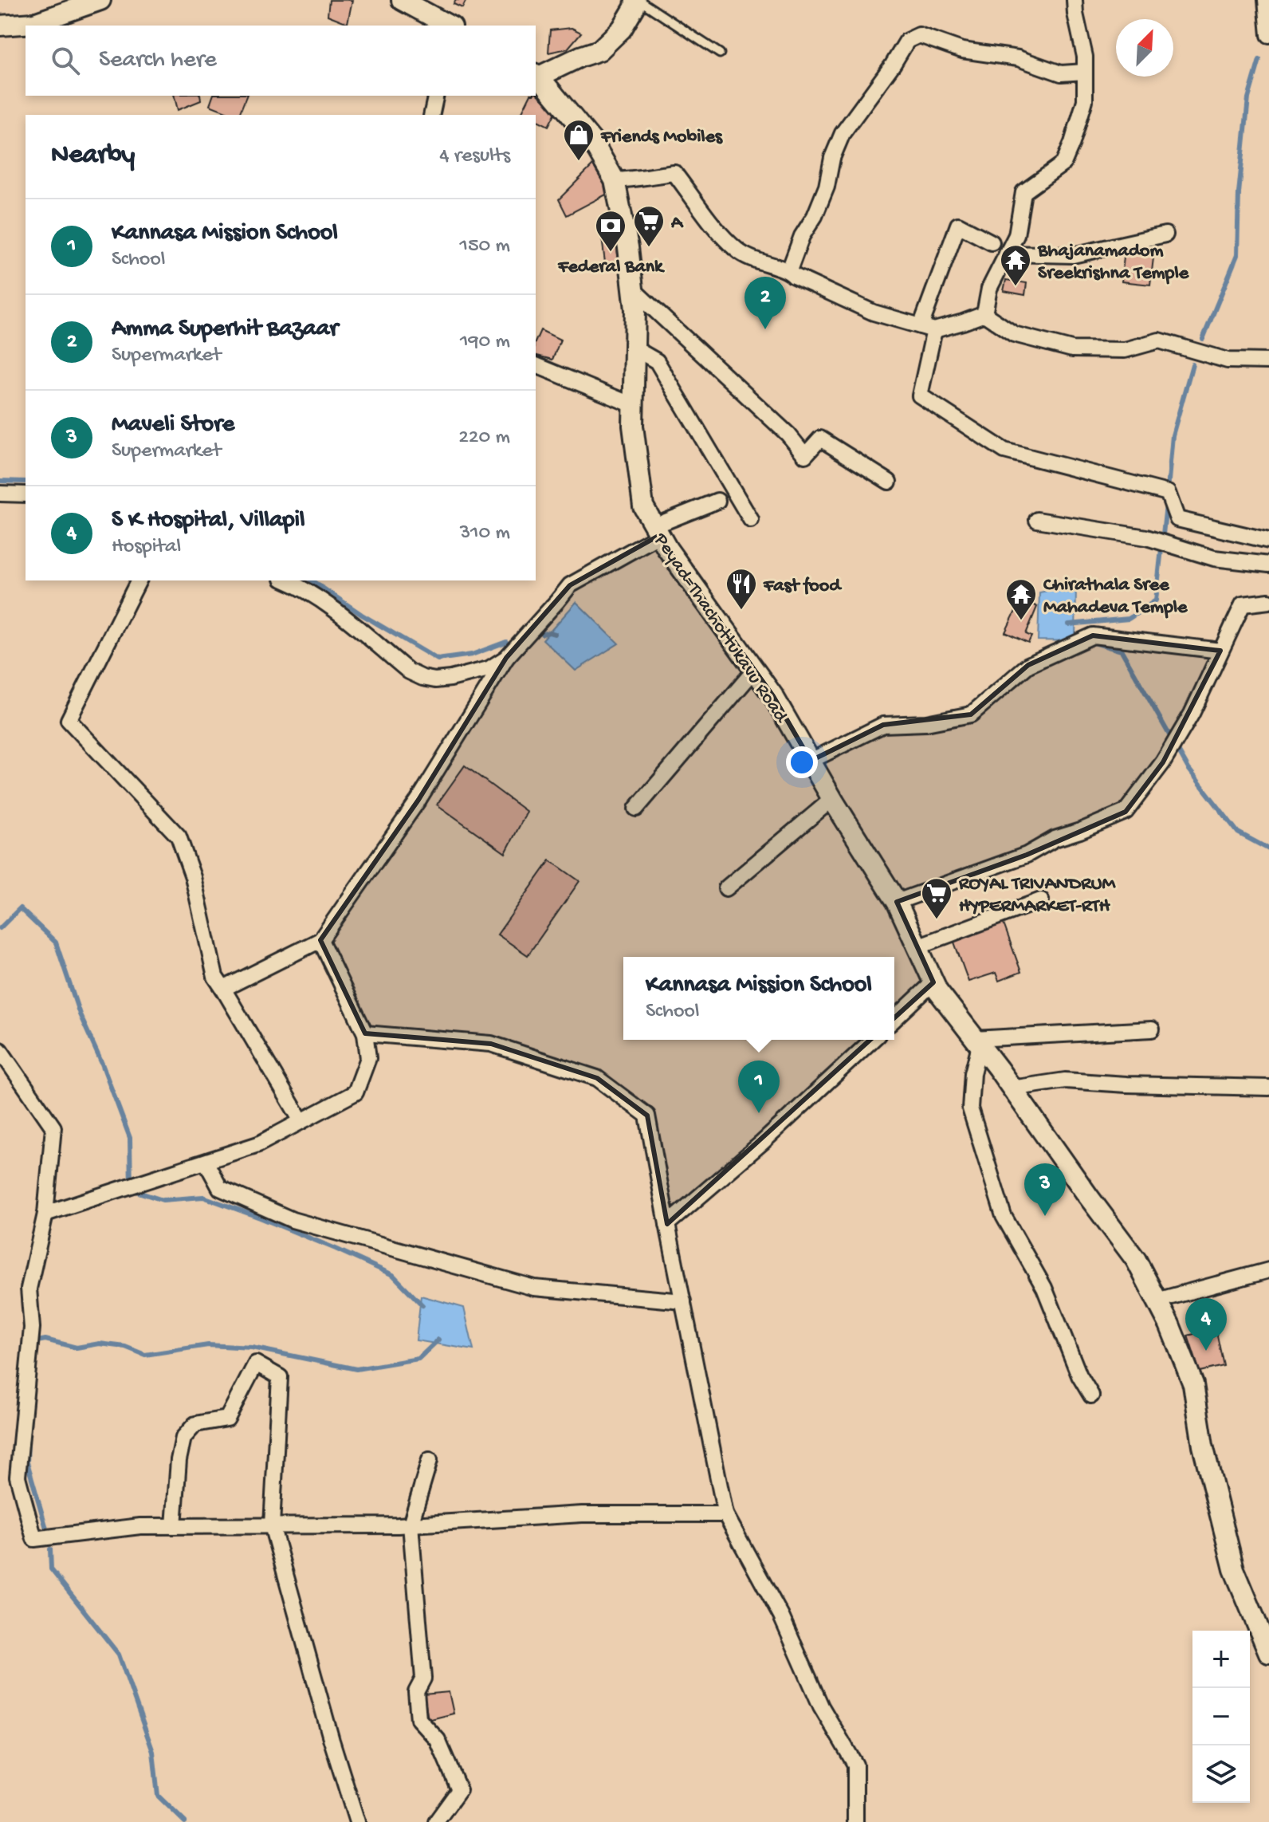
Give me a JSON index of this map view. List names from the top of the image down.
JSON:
{
  "streets": {
    "main road": ["Peyad=Thachottukavu Road"]
  },
  "places": {
    "shop": ["Friends Mobiles"],
    "supermarket": ["A", "ROYAL TRIVANDRUM HYPERMARKET-RTH"],
    "bank": ["Federal Bank"],
    "temple": ["Bhajanamadom Sreekrishna Temple", "Chirathala Sree Mahadeva Temple"],
    "restaurant": ["Fast food"]
  },
  "north": "top right",
  "page": {
    "search": "Search here",
    "heading": ["Nearby", "4 results"],
    "list": [
      {
        "mark": "1",
        "name": "Kannasa Mission School",
        "note": "School",
        "value": "150 m"
      },
      {
        "mark": "2",
        "name": "Amma Superhit Bazaar",
        "note": "Supermarket",
        "value": "190 m"
      },
      {
        "mark": "3",
        "name": "Maveli Store",
        "note": "Supermarket",
        "value": "220 m"
      },
      {
        "mark": "4",
        "name": "S K Hospital, Villapil",
        "note": "Hospital",
        "value": "310 m"
      }
    ],
    "pins": [
      "2",
      "1",
      "3",
      "4"
    ],
    "popup": ["Kannasa Mission School", "School"],
    "map_buttons": ["+", "−"]
  }
}
